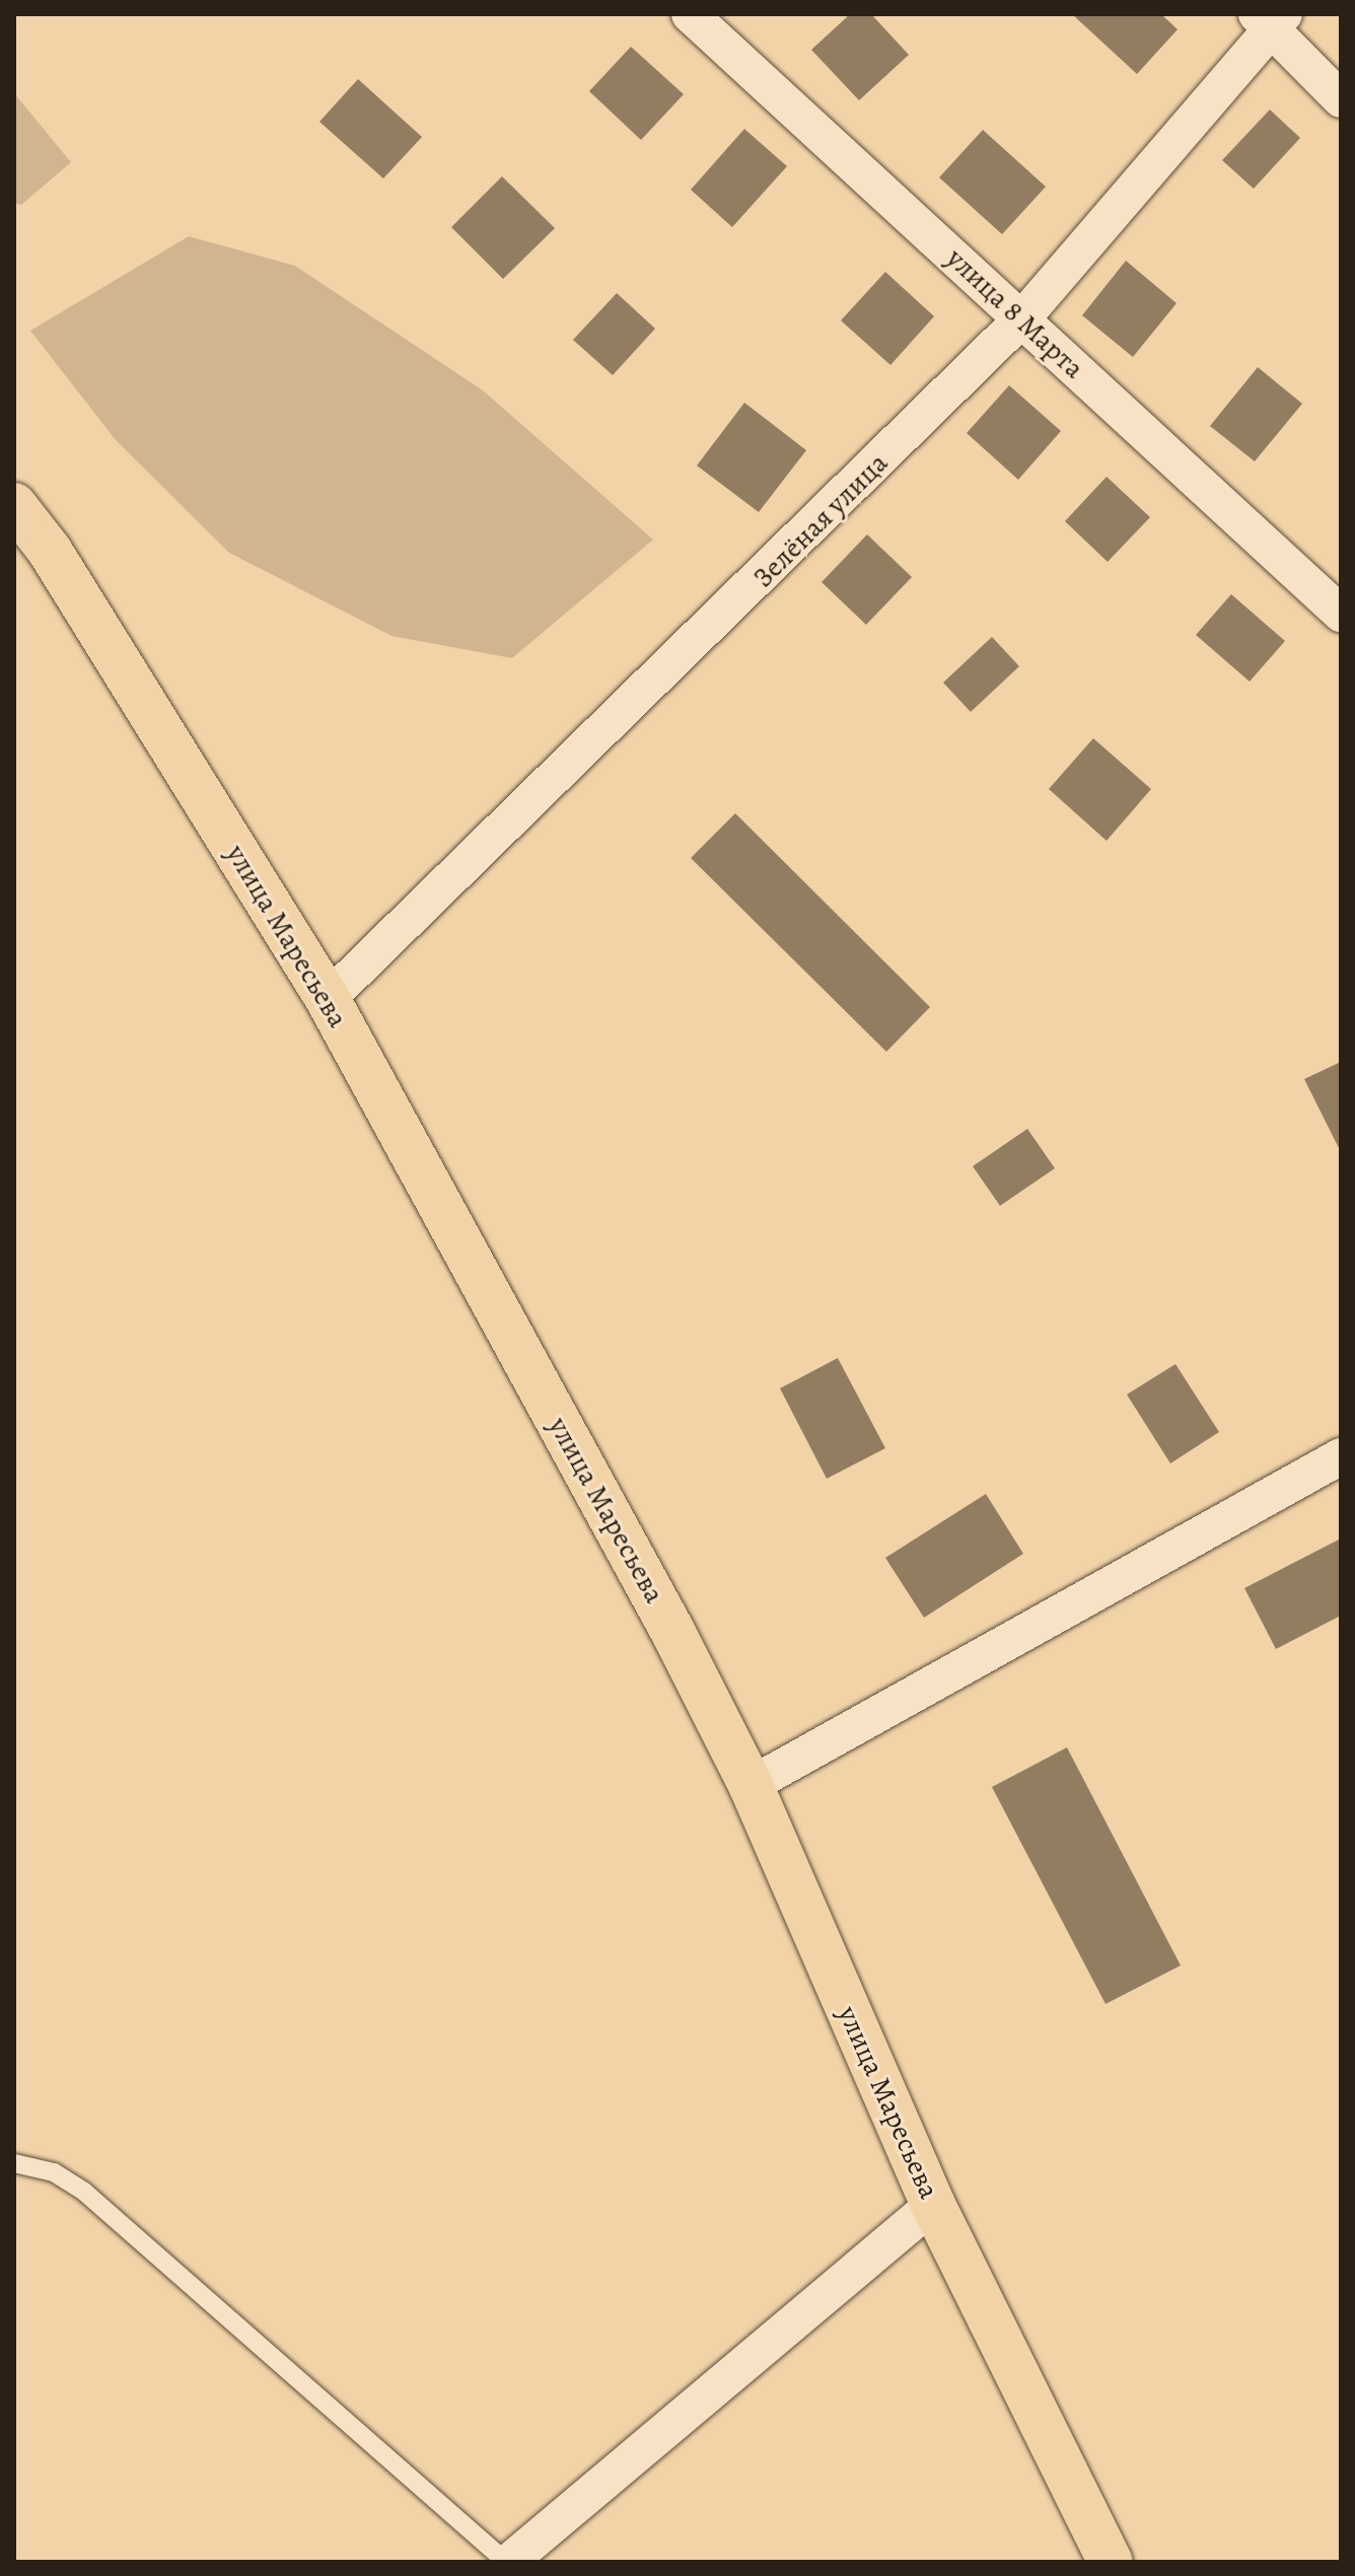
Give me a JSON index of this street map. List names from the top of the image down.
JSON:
{
  "streets": {
    "main road": ["улица Маресьева"],
    "street": ["улица 8 Марта", "Зелёная улица"]
  },
  "crossings": [
    ["улица 8 Марта", "Зелёная улица"],
    ["Зелёная улица", "улица Маресьева"]
  ]
}
